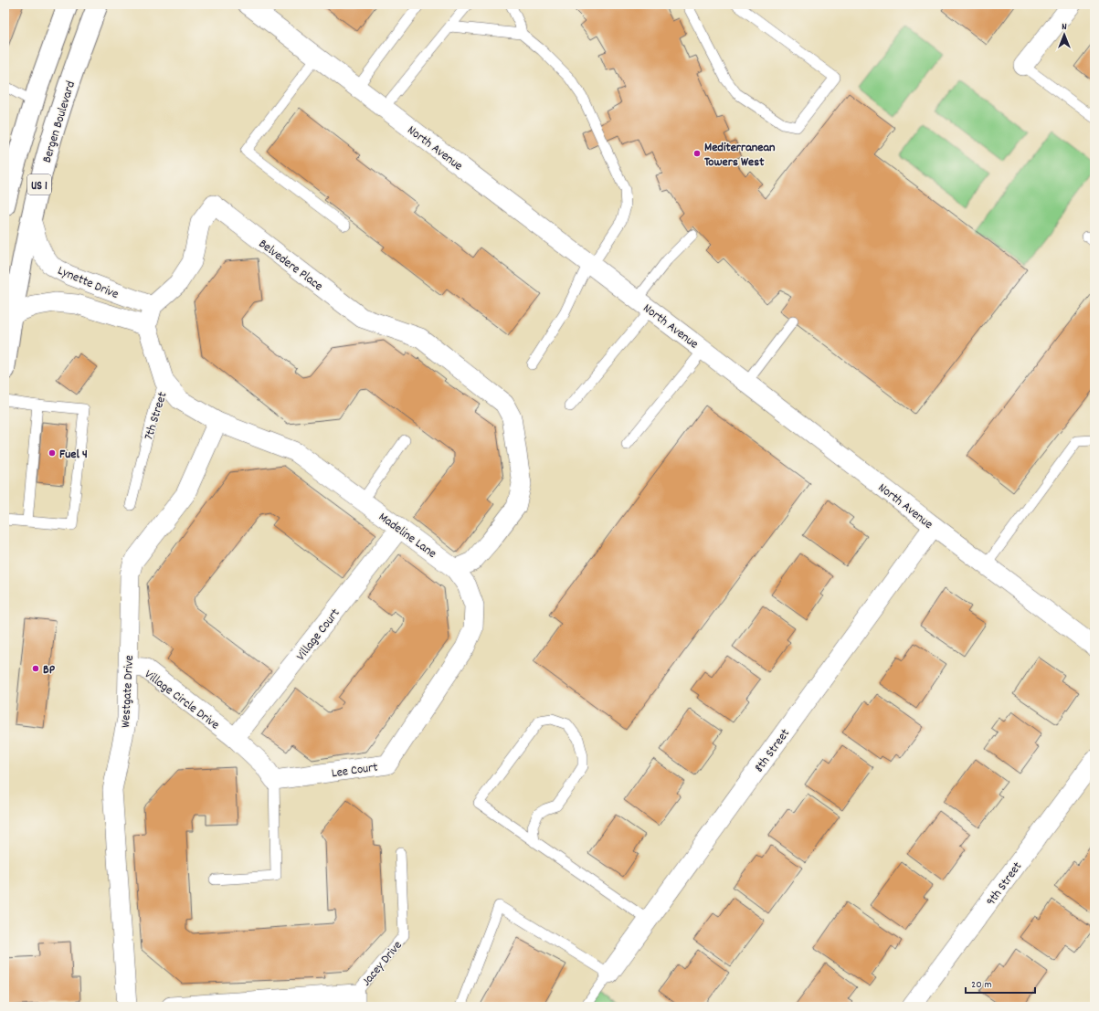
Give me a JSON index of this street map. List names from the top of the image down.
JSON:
{
  "streets": {
    "highway": ["Bergen Boulevard", "US 1"],
    "street": [
      "North Avenue",
      "Belvedere Place",
      "Lynette Drive",
      "7th Street",
      "Madeline Lane",
      "Village Court",
      "Westgate Drive",
      "Village Circle Drive",
      "8th Street",
      "Lee Court",
      "9th Street"
    ],
    "lane": ["Jacey Drive"]
  },
  "crossings": [
    ["Bergen Boulevard", "Lynette Drive"],
    ["North Avenue", "8th Street"],
    ["Belvedere Place", "Lynette Drive"],
    ["Belvedere Place", "Madeline Lane"],
    ["Belvedere Place", "Lee Court"],
    ["Lynette Drive", "7th Street"],
    ["7th Street", "Madeline Lane"],
    ["Madeline Lane", "Village Court"],
    ["Madeline Lane", "Westgate Drive"],
    ["Madeline Lane", "Lee Court"],
    ["Village Court", "Village Circle Drive"],
    ["Westgate Drive", "Village Circle Drive"]
  ],
  "places": ["Mediterranean Towers West", "Fuel 4", "BP"],
  "scale_bar": "20 m",
  "north": "top"
}
